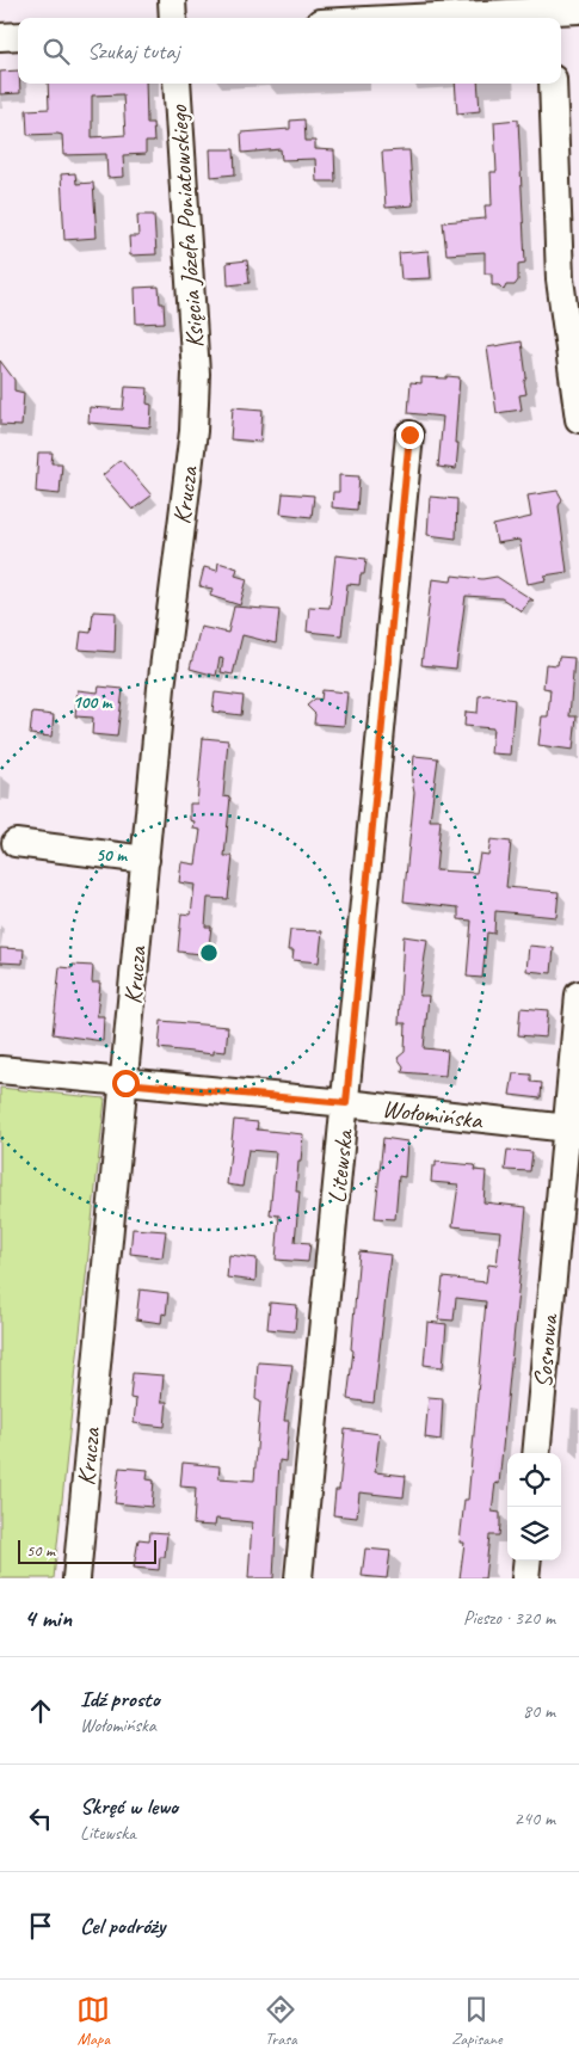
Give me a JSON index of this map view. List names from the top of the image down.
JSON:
{
  "streets": {
    "street": [
      "Księcia Józefa Poniatowskiego",
      "Krucza",
      "Wołomińska",
      "Litewska",
      "Sosnowa"
    ]
  },
  "crossings": [
    ["Księcia Józefa Poniatowskiego", "Krucza"],
    ["Krucza", "Wołomińska"],
    ["Wołomińska", "Litewska"],
    ["Wołomińska", "Sosnowa"]
  ],
  "scale_bar": "50 m",
  "page": {
    "search": "Szukaj tutaj",
    "scale": "50 m",
    "heading": ["4 min", "Pieszo · 320 m"],
    "list": [
      ["Idź prosto", "Wołomińska", "80 m"],
      ["Skręć w lewo", "Litewska", "240 m"],
      "Cel podróży"
    ],
    "nav": ["Mapa", "Trasa", "Zapisane"]
  },
  "rings": ["100 m", "50 m"]
}
